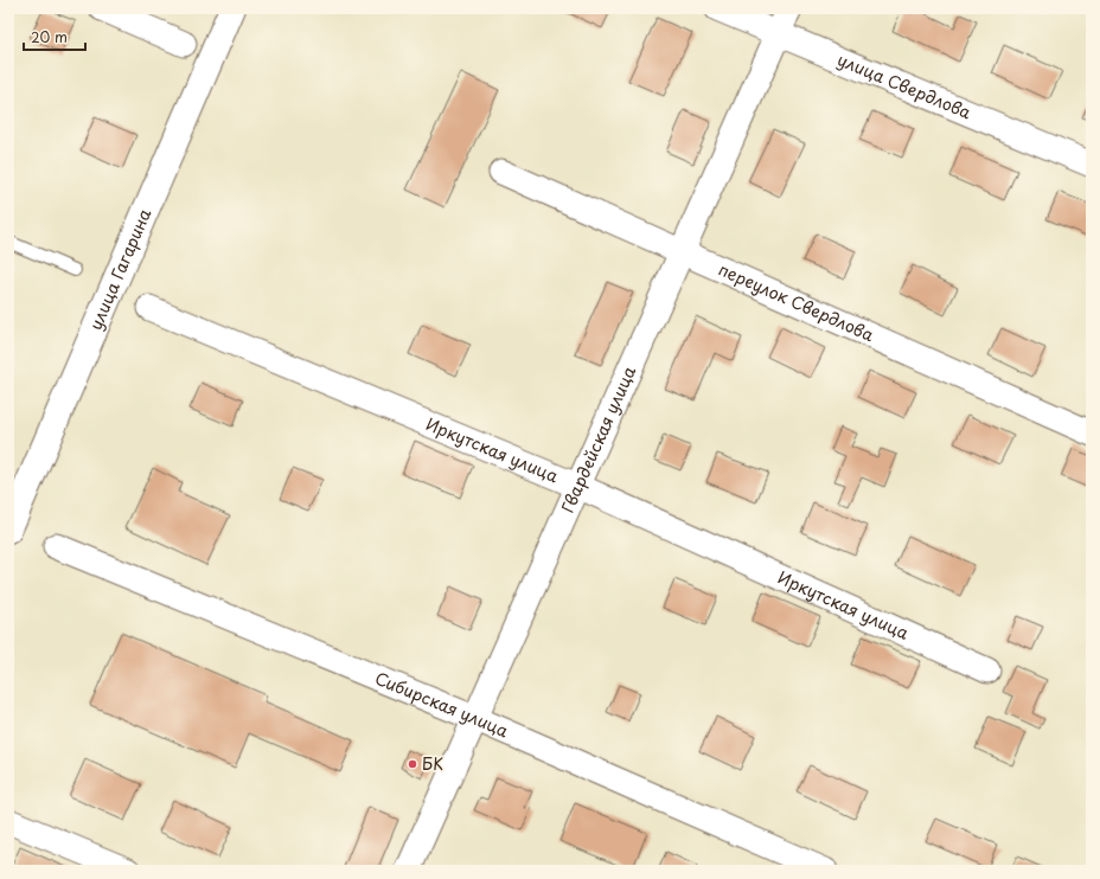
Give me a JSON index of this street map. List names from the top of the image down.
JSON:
{
  "streets": {
    "street": [
      "улица Свердлова",
      "улица Гагарина",
      "переулок Свердлова",
      "Гвардейская улица",
      "Иркутская улица",
      "Сибирская улица"
    ]
  },
  "crossings": [
    ["улица Свердлова", "Гвардейская улица"],
    ["переулок Свердлова", "Гвардейская улица"],
    ["Гвардейская улица", "Иркутская улица"],
    ["Гвардейская улица", "Сибирская улица"]
  ],
  "places": ["БК"],
  "scale_bar": "20 m"
}
